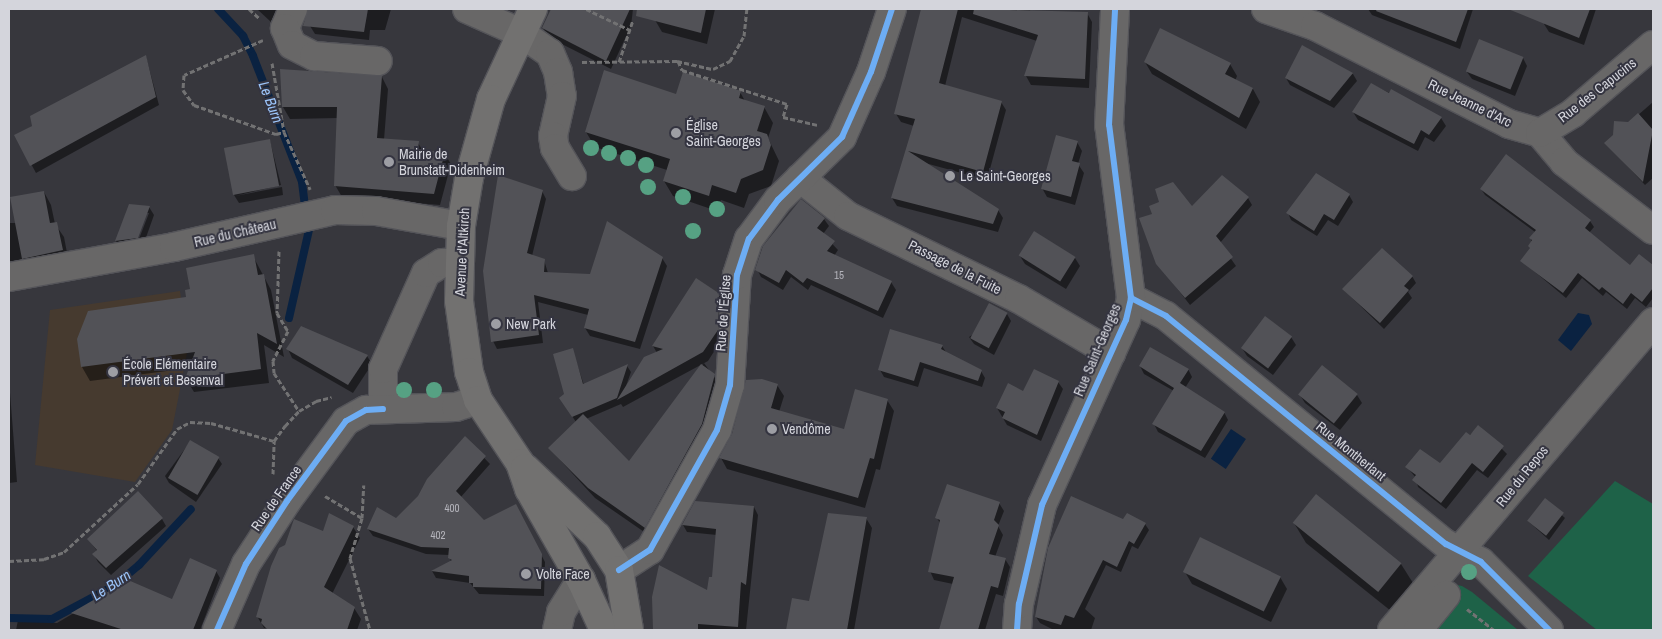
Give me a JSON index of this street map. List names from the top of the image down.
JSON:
{
  "streets": {
    "main road": ["Avenue d'Altkirch"],
    "street": [
      "Rue des Capucins",
      "Rue Jeanne d'Arc",
      "Rue du Château",
      "Passage de la Fuite",
      "Rue de l'Église",
      "Rue Saint-Georges",
      "Rue Montherlant",
      "Rue du Repos",
      "Rue de France"
    ]
  },
  "crossings": [
    ["Rue des Capucins", "Rue Jeanne d'Arc"],
    ["Rue du Château", "Avenue d'Altkirch"],
    ["Avenue d'Altkirch", "Rue de France"],
    ["Passage de la Fuite", "Rue de l'Église"],
    ["Passage de la Fuite", "Rue Saint-Georges"],
    ["Rue Saint-Georges", "Rue Montherlant"],
    ["Rue Montherlant", "Rue du Repos"]
  ],
  "water": ["Le Burn"],
  "places": [
    "Église Saint-Georges",
    "Mairie de Brunstatt-Didenheim",
    "Le Saint-Georges",
    "New Park",
    "École Elémentaire Prévert et Besenval",
    "Vendôme",
    "Volte Face"
  ],
  "house_numbers": ["15", "400", "402"]
}
